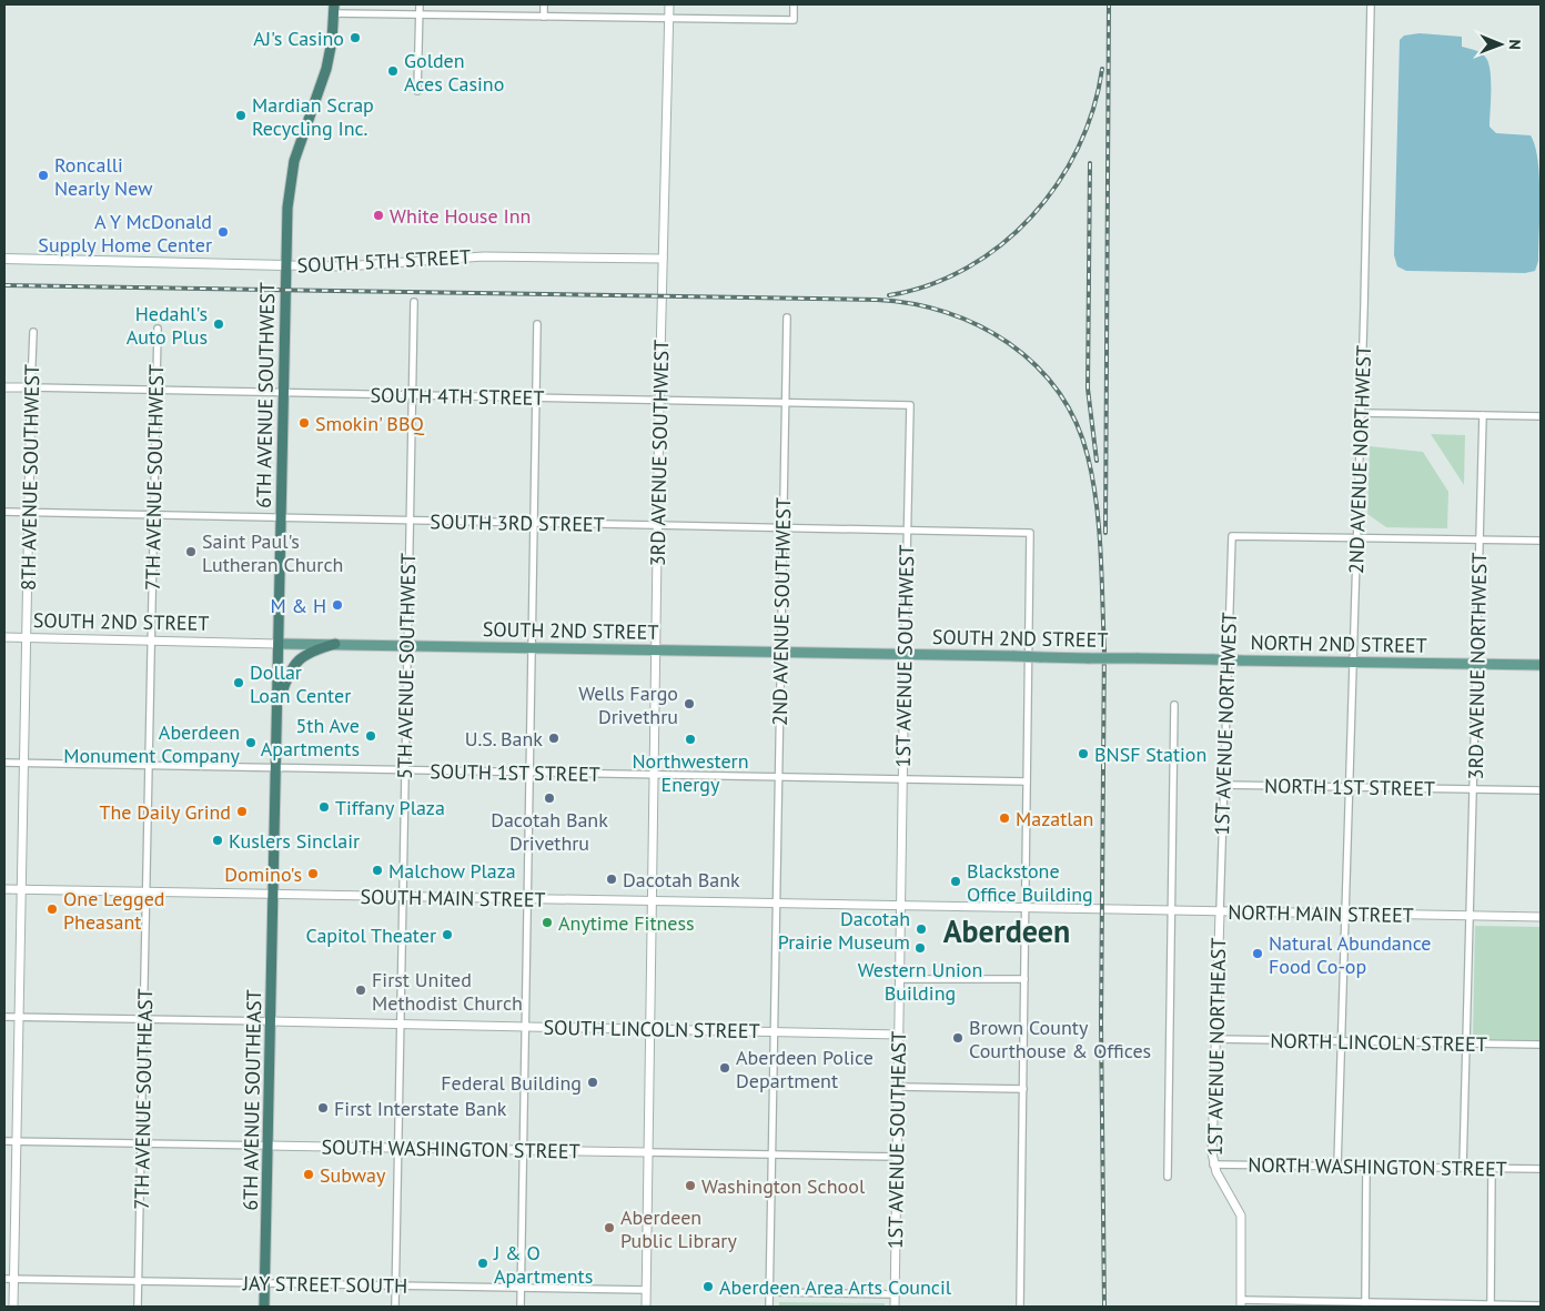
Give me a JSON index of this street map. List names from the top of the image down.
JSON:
{
  "streets": {
    "highway": ["6TH AVENUE SOUTHWEST", "6TH AVENUE SOUTHEAST"],
    "main road": ["SOUTH 5TH STREET", "SOUTH 2ND STREET", "NORTH 2ND STREET"],
    "street": [
      "SOUTH 4TH STREET",
      "3RD AVENUE SOUTHWEST",
      "2ND AVENUE NORTHWEST",
      "8TH AVENUE SOUTHWEST",
      "7TH AVENUE SOUTHWEST",
      "SOUTH 3RD STREET",
      "2ND AVENUE SOUTHWEST",
      "1ST AVENUE SOUTHWEST",
      "5TH AVENUE SOUTHWEST",
      "3RD AVENUE NORTHWEST",
      "1ST AVENUE NORTHWEST",
      "SOUTH 1ST STREET",
      "NORTH 1ST STREET",
      "SOUTH MAIN STREET",
      "NORTH MAIN STREET",
      "SOUTH LINCOLN STREET",
      "NORTH LINCOLN STREET",
      "1ST AVENUE NORTHEAST",
      "7TH AVENUE SOUTHEAST",
      "1ST AVENUE SOUTHEAST",
      "SOUTH WASHINGTON STREET",
      "NORTH WASHINGTON STREET",
      "JAY STREET SOUTH"
    ]
  },
  "crossings": [
    ["SOUTH 5TH STREET", "6TH AVENUE SOUTHWEST"],
    ["SOUTH 5TH STREET", "3RD AVENUE SOUTHWEST"],
    ["6TH AVENUE SOUTHWEST", "SOUTH 4TH STREET"],
    ["6TH AVENUE SOUTHWEST", "SOUTH 3RD STREET"],
    ["6TH AVENUE SOUTHWEST", "SOUTH 2ND STREET"],
    ["6TH AVENUE SOUTHWEST", "SOUTH 1ST STREET"],
    ["6TH AVENUE SOUTHWEST", "SOUTH MAIN STREET"],
    ["6TH AVENUE SOUTHWEST", "6TH AVENUE SOUTHEAST"],
    ["SOUTH 4TH STREET", "3RD AVENUE SOUTHWEST"],
    ["SOUTH 4TH STREET", "8TH AVENUE SOUTHWEST"],
    ["SOUTH 4TH STREET", "7TH AVENUE SOUTHWEST"],
    ["SOUTH 4TH STREET", "2ND AVENUE SOUTHWEST"],
    ["SOUTH 4TH STREET", "1ST AVENUE SOUTHWEST"],
    ["SOUTH 4TH STREET", "5TH AVENUE SOUTHWEST"],
    ["3RD AVENUE SOUTHWEST", "SOUTH 3RD STREET"],
    ["3RD AVENUE SOUTHWEST", "SOUTH 2ND STREET"],
    ["3RD AVENUE SOUTHWEST", "SOUTH 1ST STREET"],
    ["3RD AVENUE SOUTHWEST", "SOUTH MAIN STREET"],
    ["3RD AVENUE SOUTHWEST", "SOUTH LINCOLN STREET"],
    ["3RD AVENUE SOUTHWEST", "SOUTH WASHINGTON STREET"],
    ["3RD AVENUE SOUTHWEST", "JAY STREET SOUTH"],
    ["2ND AVENUE NORTHWEST", "NORTH 2ND STREET"],
    ["2ND AVENUE NORTHWEST", "1ST AVENUE NORTHWEST"],
    ["2ND AVENUE NORTHWEST", "NORTH 1ST STREET"],
    ["2ND AVENUE NORTHWEST", "NORTH MAIN STREET"],
    ["2ND AVENUE NORTHWEST", "NORTH LINCOLN STREET"],
    ["2ND AVENUE NORTHWEST", "NORTH WASHINGTON STREET"],
    ["8TH AVENUE SOUTHWEST", "SOUTH 3RD STREET"],
    ["8TH AVENUE SOUTHWEST", "SOUTH 2ND STREET"],
    ["8TH AVENUE SOUTHWEST", "SOUTH 1ST STREET"],
    ["8TH AVENUE SOUTHWEST", "SOUTH MAIN STREET"],
    ["8TH AVENUE SOUTHWEST", "SOUTH LINCOLN STREET"],
    ["8TH AVENUE SOUTHWEST", "SOUTH WASHINGTON STREET"],
    ["8TH AVENUE SOUTHWEST", "JAY STREET SOUTH"],
    ["7TH AVENUE SOUTHWEST", "SOUTH 3RD STREET"],
    ["7TH AVENUE SOUTHWEST", "SOUTH 2ND STREET"],
    ["7TH AVENUE SOUTHWEST", "SOUTH 1ST STREET"],
    ["7TH AVENUE SOUTHWEST", "SOUTH MAIN STREET"],
    ["7TH AVENUE SOUTHWEST", "7TH AVENUE SOUTHEAST"],
    ["SOUTH 3RD STREET", "2ND AVENUE SOUTHWEST"],
    ["SOUTH 3RD STREET", "1ST AVENUE SOUTHWEST"],
    ["SOUTH 3RD STREET", "5TH AVENUE SOUTHWEST"],
    ["SOUTH 3RD STREET", "SOUTH 1ST STREET"],
    ["2ND AVENUE SOUTHWEST", "SOUTH 2ND STREET"],
    ["2ND AVENUE SOUTHWEST", "SOUTH 1ST STREET"],
    ["2ND AVENUE SOUTHWEST", "SOUTH MAIN STREET"],
    ["2ND AVENUE SOUTHWEST", "SOUTH LINCOLN STREET"],
    ["2ND AVENUE SOUTHWEST", "SOUTH WASHINGTON STREET"],
    ["SOUTH 2ND STREET", "NORTH 2ND STREET"],
    ["SOUTH 2ND STREET", "1ST AVENUE SOUTHWEST"],
    ["SOUTH 2ND STREET", "5TH AVENUE SOUTHWEST"],
    ["NORTH 2ND STREET", "3RD AVENUE NORTHWEST"],
    ["1ST AVENUE SOUTHWEST", "SOUTH 1ST STREET"],
    ["1ST AVENUE SOUTHWEST", "SOUTH MAIN STREET"],
    ["1ST AVENUE SOUTHWEST", "1ST AVENUE SOUTHEAST"],
    ["5TH AVENUE SOUTHWEST", "SOUTH 1ST STREET"],
    ["5TH AVENUE SOUTHWEST", "SOUTH MAIN STREET"],
    ["5TH AVENUE SOUTHWEST", "SOUTH LINCOLN STREET"],
    ["5TH AVENUE SOUTHWEST", "SOUTH WASHINGTON STREET"],
    ["5TH AVENUE SOUTHWEST", "JAY STREET SOUTH"],
    ["3RD AVENUE NORTHWEST", "NORTH 1ST STREET"],
    ["3RD AVENUE NORTHWEST", "NORTH MAIN STREET"],
    ["3RD AVENUE NORTHWEST", "NORTH LINCOLN STREET"],
    ["3RD AVENUE NORTHWEST", "NORTH WASHINGTON STREET"],
    ["1ST AVENUE NORTHWEST", "NORTH 1ST STREET"],
    ["1ST AVENUE NORTHWEST", "NORTH MAIN STREET"],
    ["1ST AVENUE NORTHWEST", "1ST AVENUE NORTHEAST"],
    ["SOUTH MAIN STREET", "NORTH MAIN STREET"],
    ["SOUTH MAIN STREET", "7TH AVENUE SOUTHEAST"],
    ["SOUTH MAIN STREET", "6TH AVENUE SOUTHEAST"],
    ["SOUTH MAIN STREET", "1ST AVENUE SOUTHEAST"],
    ["NORTH MAIN STREET", "1ST AVENUE NORTHEAST"],
    ["SOUTH LINCOLN STREET", "7TH AVENUE SOUTHEAST"],
    ["SOUTH LINCOLN STREET", "6TH AVENUE SOUTHEAST"],
    ["SOUTH LINCOLN STREET", "1ST AVENUE SOUTHEAST"],
    ["NORTH LINCOLN STREET", "1ST AVENUE NORTHEAST"],
    ["1ST AVENUE NORTHEAST", "NORTH WASHINGTON STREET"],
    ["7TH AVENUE SOUTHEAST", "SOUTH WASHINGTON STREET"],
    ["7TH AVENUE SOUTHEAST", "JAY STREET SOUTH"],
    ["6TH AVENUE SOUTHEAST", "SOUTH WASHINGTON STREET"],
    ["6TH AVENUE SOUTHEAST", "JAY STREET SOUTH"],
    ["1ST AVENUE SOUTHEAST", "SOUTH WASHINGTON STREET"]
  ],
  "districts": ["Aberdeen"],
  "places": [
    "AJ's Casino",
    "Golden Aces Casino",
    "Mardian Scrap Recycling Inc.",
    "Roncalli Nearly New",
    "White House Inn",
    "A Y McDonald Supply Home Center",
    "Hedahl's Auto Plus",
    "Smokin' BBQ",
    "Saint Paul's Lutheran Church",
    "M & H",
    "Dollar Loan Center",
    "Wells Fargo Drivethru",
    "5th Ave Apartments",
    "U.S. Bank",
    "Northwestern Energy",
    "Aberdeen Monument Company",
    "BNSF Station",
    "Dacotah Bank Drivethru",
    "Tiffany Plaza",
    "The Daily Grind",
    "Mazatlan",
    "Kuslers Sinclair",
    "Malchow Plaza",
    "Domino's",
    "Dacotah Bank",
    "Blackstone Office Building",
    "One Legged Pheasant",
    "Anytime Fitness",
    "Dacotah Prairie Museum",
    "Capitol Theater",
    "Western Union Building",
    "Natural Abundance Food Co-op",
    "First United Methodist Church",
    "Brown County Courthouse & Offices",
    "Aberdeen Police Department",
    "Federal Building",
    "First Interstate Bank",
    "Subway",
    "Washington School",
    "Aberdeen Public Library",
    "J & O Apartments",
    "Aberdeen Area Arts Council"
  ],
  "north": "right"
}
